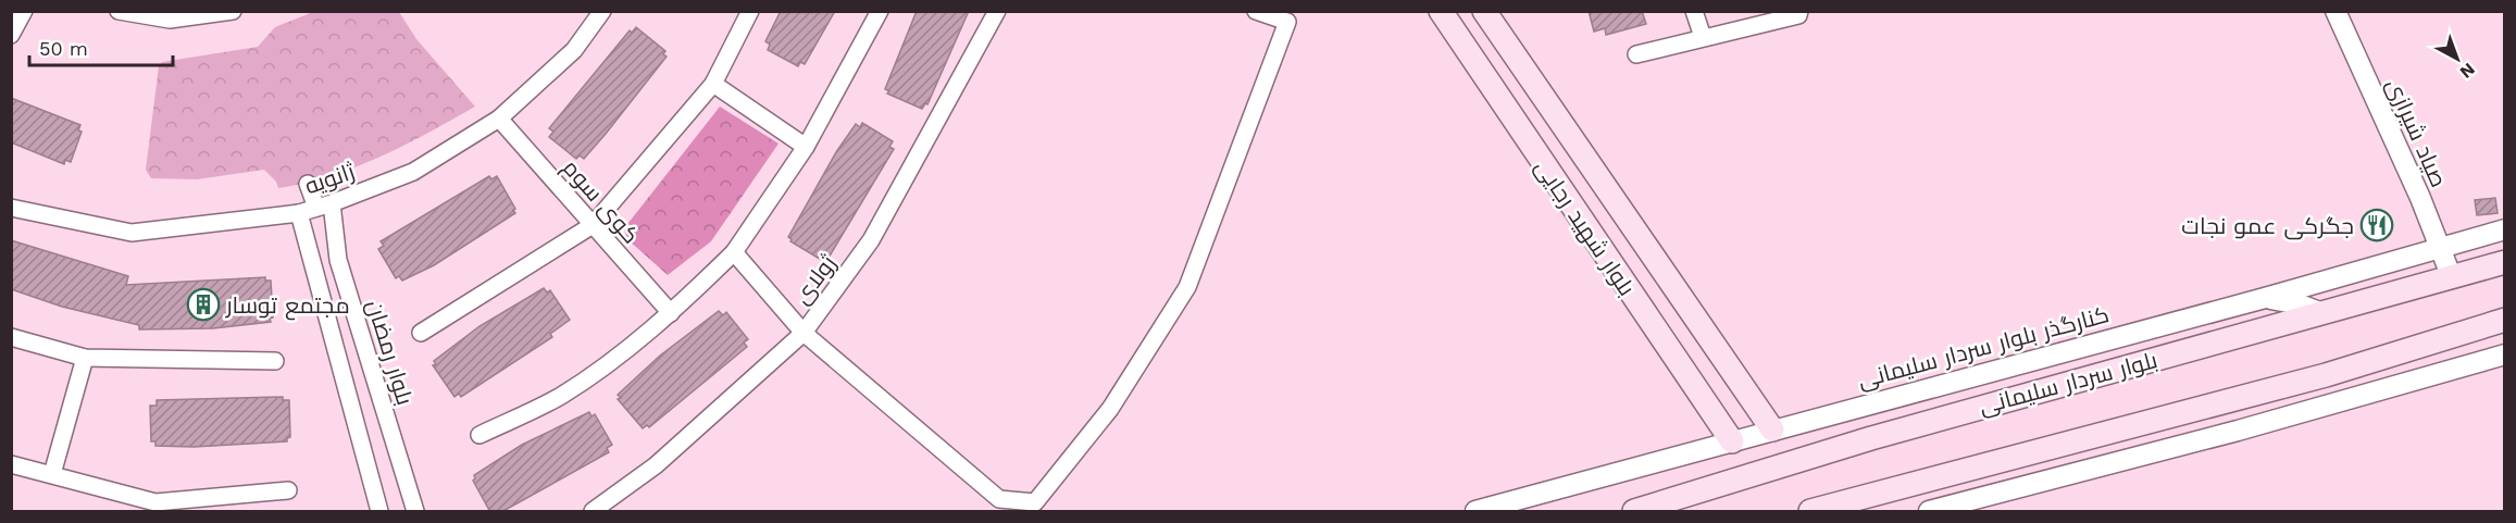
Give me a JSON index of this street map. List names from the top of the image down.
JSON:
{
  "streets": {
    "main road": ["بلوار شهید رجایی", "بلوار سردار سلیمانی"],
    "street": [
      "صیاد شیرازی",
      "ژانویه",
      "کوی سوم",
      "ژولای",
      "کنارگذر بلوار سردار سلیمانی",
      "بلوار رمضان"
    ]
  },
  "crossings": [
    ["صیاد شیرازی", "کنارگذر بلوار سردار سلیمانی"],
    ["صیاد شیرازی", "بلوار سردار سلیمانی"],
    ["ژانویه", "کوی سوم"],
    ["ژانویه", "بلوار رمضان"],
    ["بلوار شهید رجایی", "کنارگذر بلوار سردار سلیمانی"]
  ],
  "places": {
    "restaurant": ["جگرکی عمو نجات"],
    "building": ["مجتمع توسار"]
  },
  "scale_bar": "50 m",
  "north": "bottom right"
}
